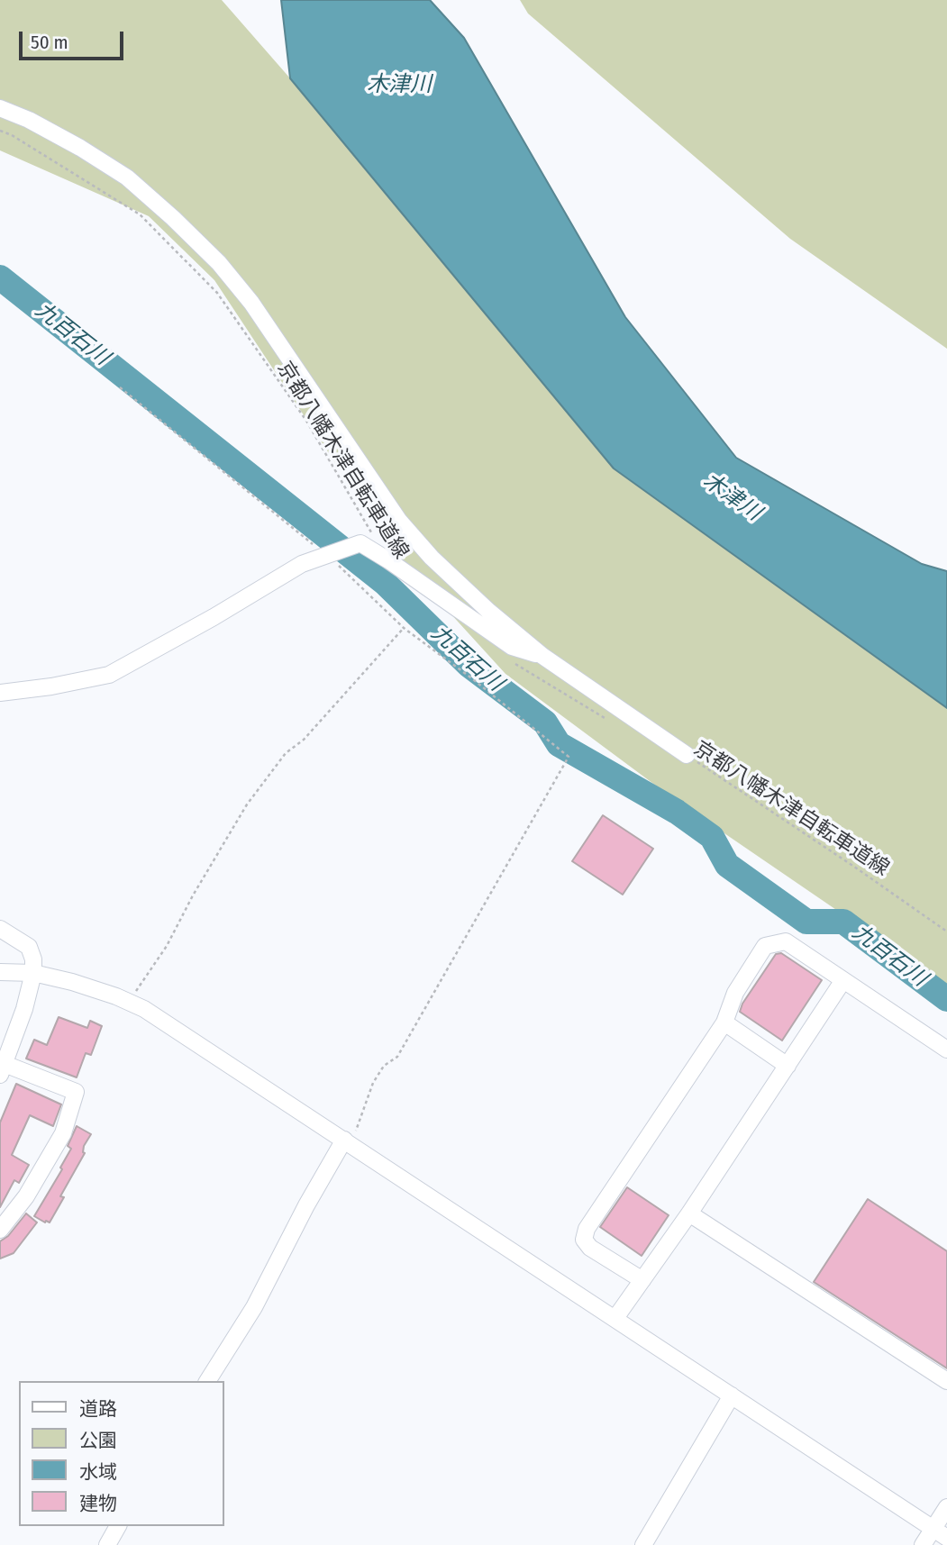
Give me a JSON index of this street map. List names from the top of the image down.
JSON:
{
  "streets": {
    "path": ["京都八幡木津自転車道線"]
  },
  "water": ["木津川", "九百石川"],
  "legend": [
    "道路",
    "公園",
    "水域",
    "建物"
  ],
  "scale_bar": "50 m"
}
